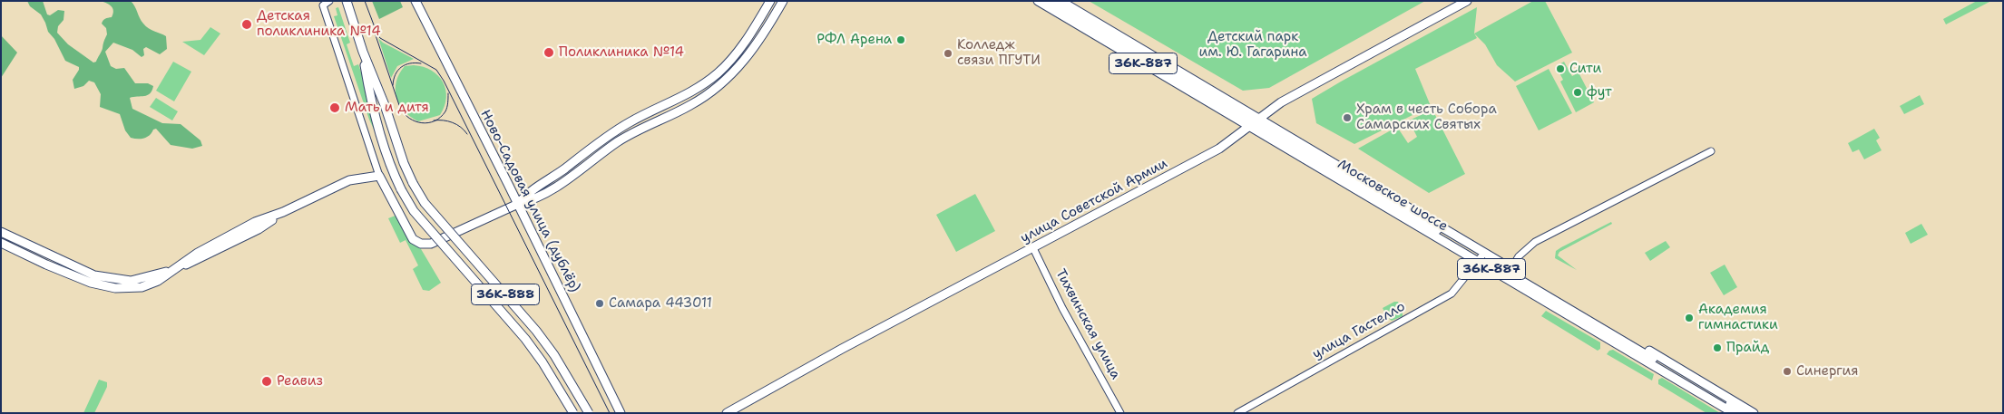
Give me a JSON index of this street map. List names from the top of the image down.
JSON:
{
  "streets": {
    "main road": [
      "36К-887",
      "Московское шоссе",
      "Ново-Садовая улица (дублёр)",
      "улица Советской Армии",
      "36К-888"
    ],
    "street": ["Тихвинская улица", "улица Гастелло"]
  },
  "crossings": [
    ["Московское шоссе", "улица Советской Армии"],
    ["Московское шоссе", "улица Гастелло"],
    ["улица Советской Армии", "Тихвинская улица"]
  ],
  "parks": ["Детский парк им. Ю. Гагарина"],
  "places": [
    "Детская поликлиника №14",
    "РФЛ Арена",
    "Поликлиника №14",
    "Колледж связи ПГУТИ",
    "Сити",
    "фут",
    "Мать и дитя",
    "Храм в честь Собора Самарских Святых",
    "Самара 443011",
    "Академия гимнастики",
    "Прайд",
    "Синергия",
    "Реавиз"
  ]
}
